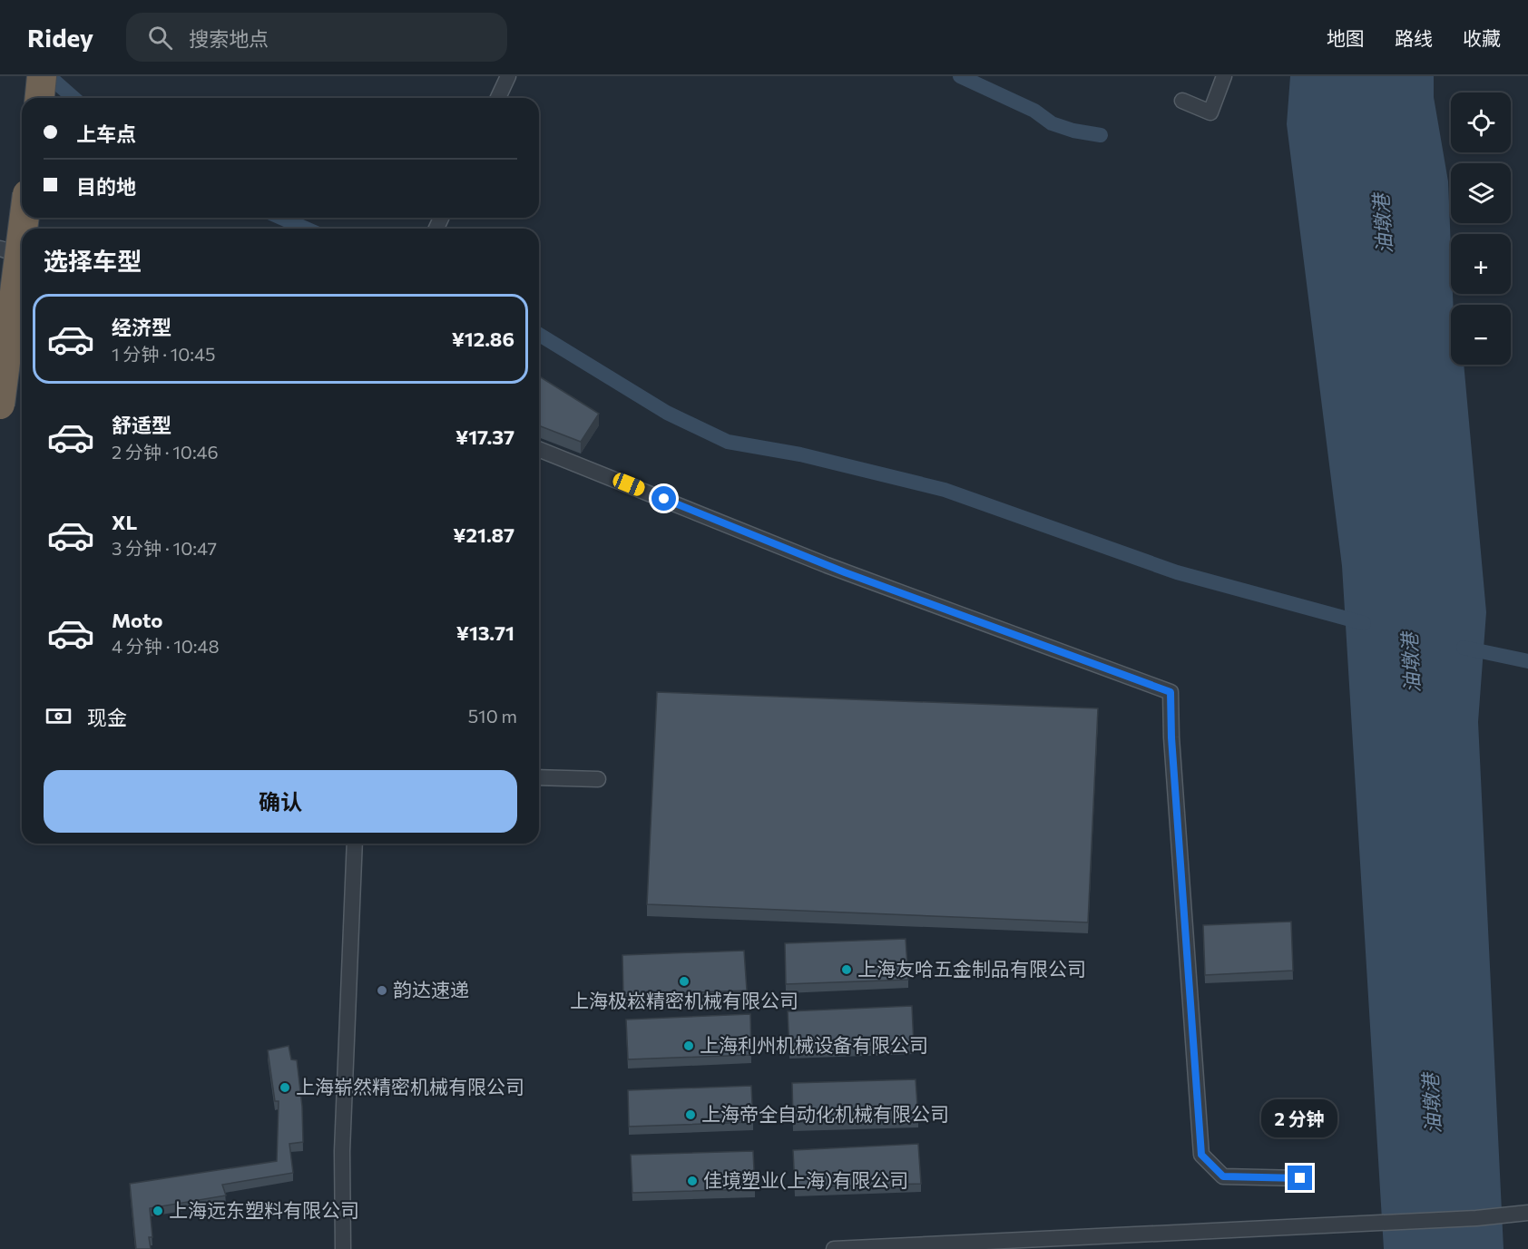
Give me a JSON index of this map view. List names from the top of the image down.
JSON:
{
  "water": ["油墩港"],
  "places": [
    "上海友哈五金制品有限公司",
    "上海极崧精密机械有限公司",
    "韵达速递",
    "上海利州机械设备有限公司",
    "上海崭然精密机械有限公司",
    "上海帝全自动化机械有限公司",
    "佳境塑业(上海)有限公司",
    "上海远东塑料有限公司"
  ],
  "page": {
    "header": "Ridey",
    "search": "搜索地点",
    "nav": ["地图", "路线", "收藏"],
    "map_buttons": ["+", "−"],
    "banner": ["上车点", "目的地"],
    "heading": "选择车型",
    "list": [
      {
        "name": "经济型",
        "note": "1 分钟 · 10:45",
        "value": "¥12.86"
      },
      {
        "name": "舒适型",
        "note": "2 分钟 · 10:46",
        "value": "¥17.37"
      },
      {
        "name": "XL",
        "note": "3 分钟 · 10:47",
        "value": "¥21.87"
      },
      {
        "name": "Moto",
        "note": "4 分钟 · 10:48",
        "value": "¥13.71"
      }
    ],
    "pay": ["现金", "510 m"],
    "buttons": "确认",
    "bubble": "2 分钟"
  }
}
